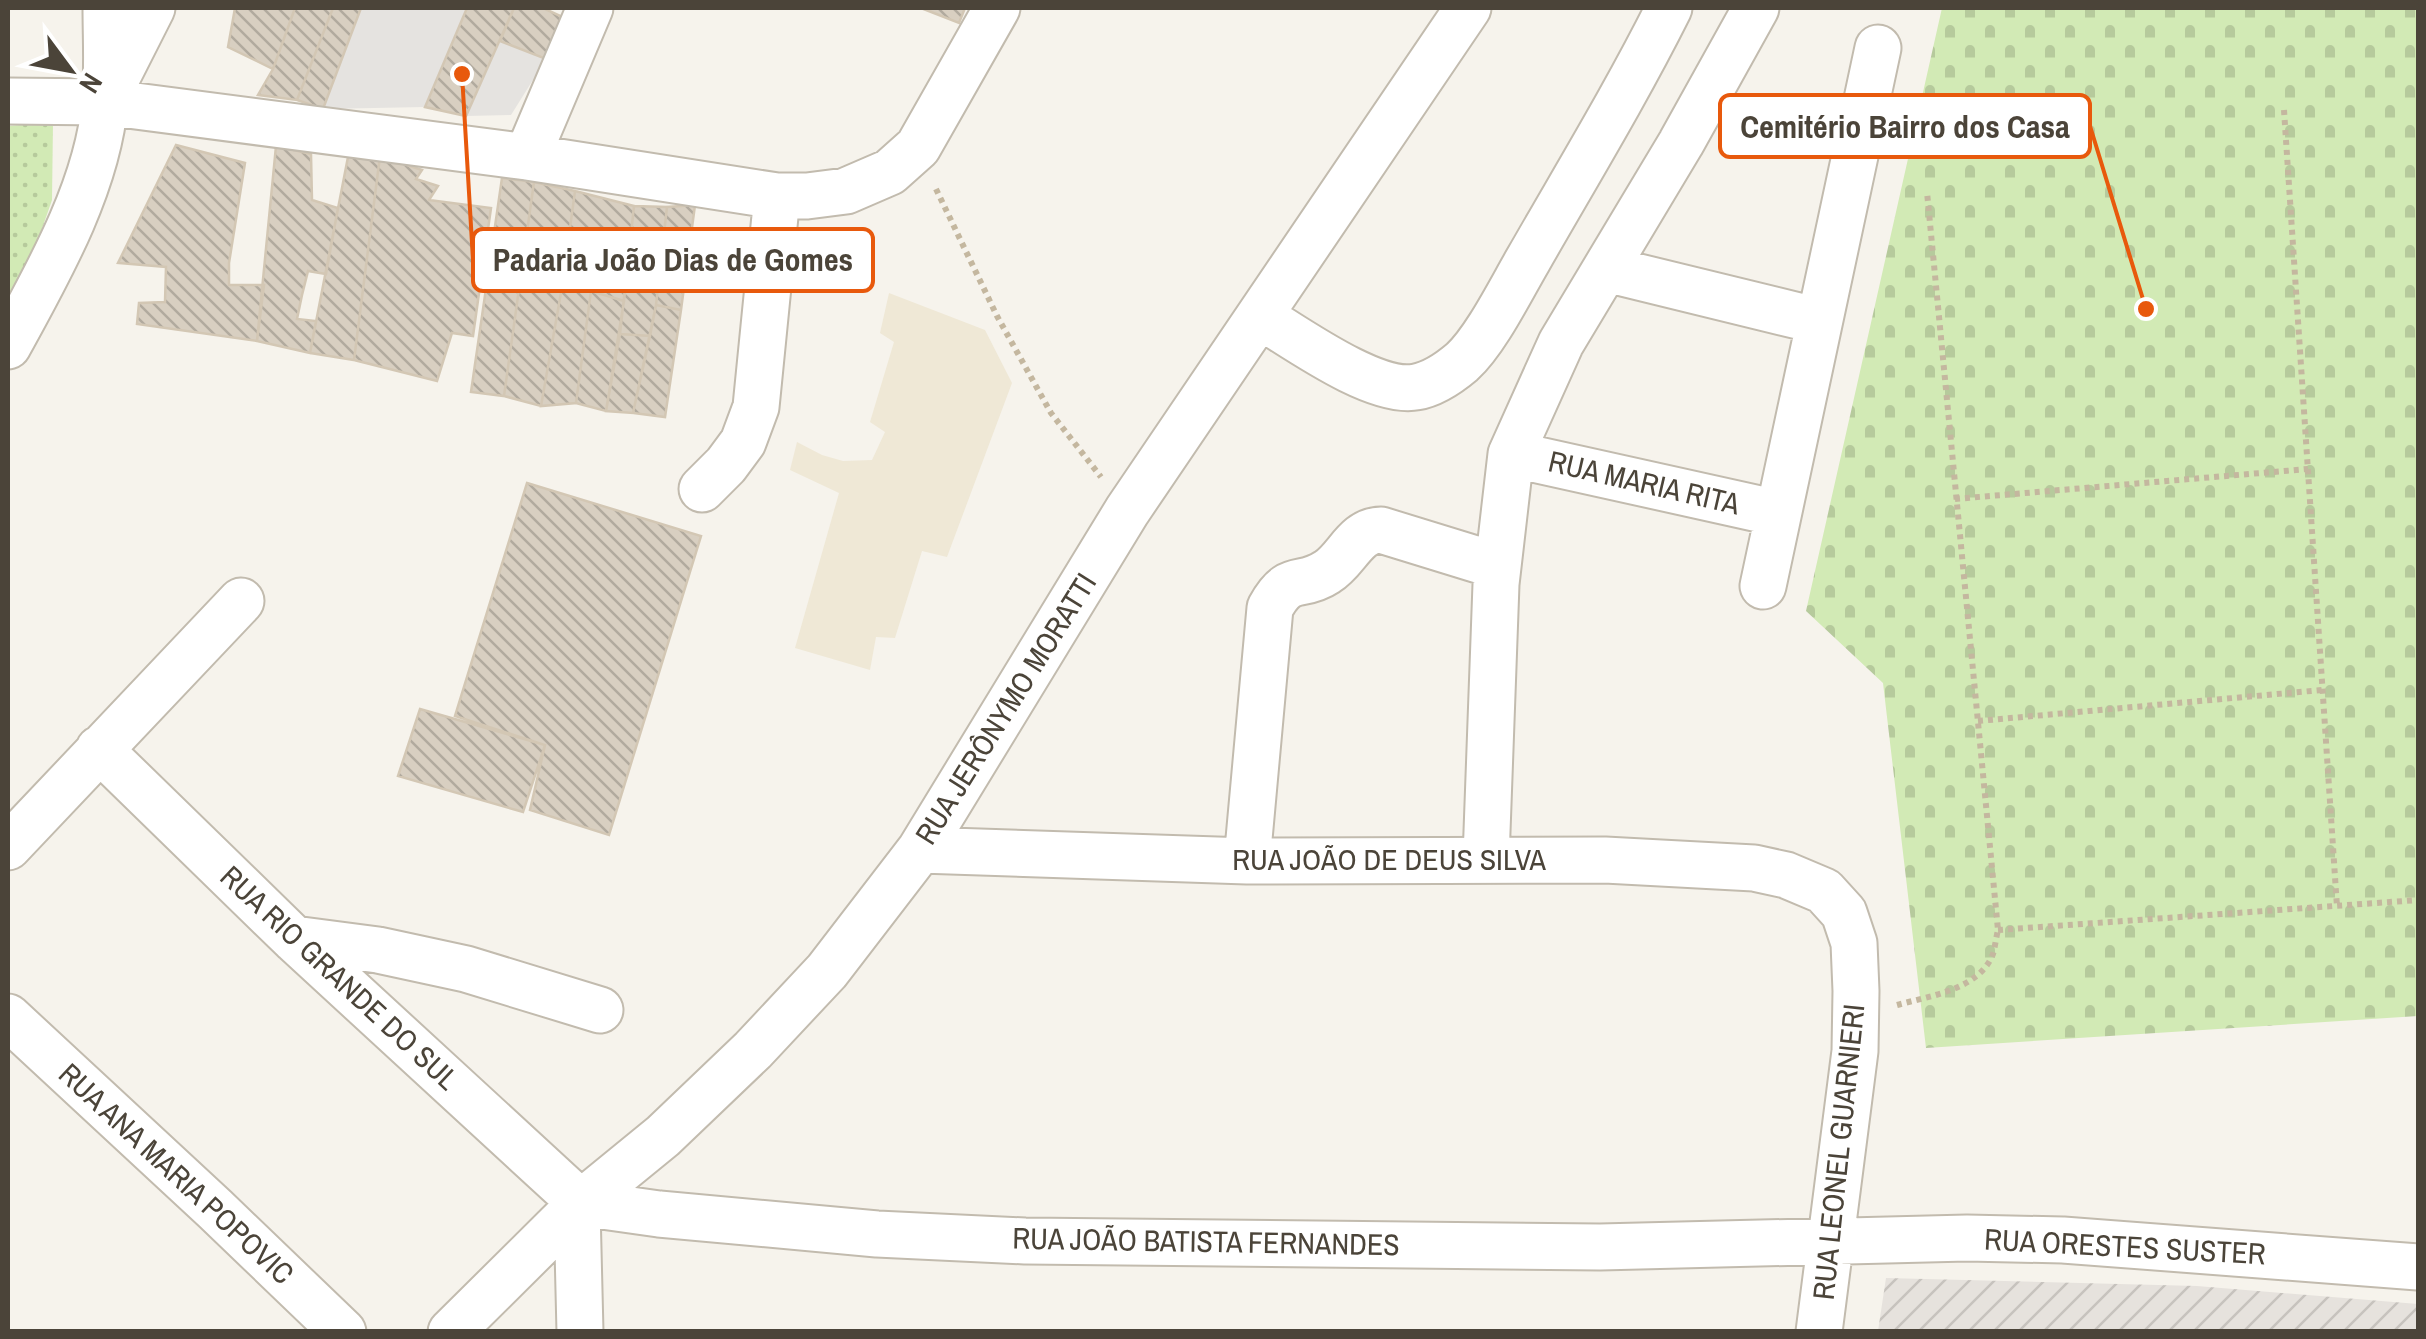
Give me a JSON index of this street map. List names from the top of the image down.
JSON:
{
  "streets": {
    "street": [
      "RUA MARIA RITA",
      "RUA JERÔNYMO MORATTI",
      "RUA JOÃO DE DEUS SILVA",
      "RUA RIO GRANDE DO SUL",
      "RUA LEONEL GUARNIERI",
      "RUA ANA MARIA POPOVIC",
      "RUA JOÃO BATISTA FERNANDES",
      "RUA ORESTES SUSTER"
    ]
  },
  "crossings": [
    ["RUA JERÔNYMO MORATTI", "RUA JOÃO DE DEUS SILVA"],
    ["RUA JERÔNYMO MORATTI", "RUA RIO GRANDE DO SUL"],
    ["RUA JERÔNYMO MORATTI", "RUA JOÃO BATISTA FERNANDES"],
    ["RUA JOÃO DE DEUS SILVA", "RUA LEONEL GUARNIERI"],
    ["RUA RIO GRANDE DO SUL", "RUA JOÃO BATISTA FERNANDES"],
    ["RUA LEONEL GUARNIERI", "RUA JOÃO BATISTA FERNANDES"],
    ["RUA LEONEL GUARNIERI", "RUA ORESTES SUSTER"],
    ["RUA JOÃO BATISTA FERNANDES", "RUA ORESTES SUSTER"]
  ],
  "places": ["Padaria João Dias de Gomes", "Cemitério Bairro dos Casa"],
  "north": "bottom right"
}
